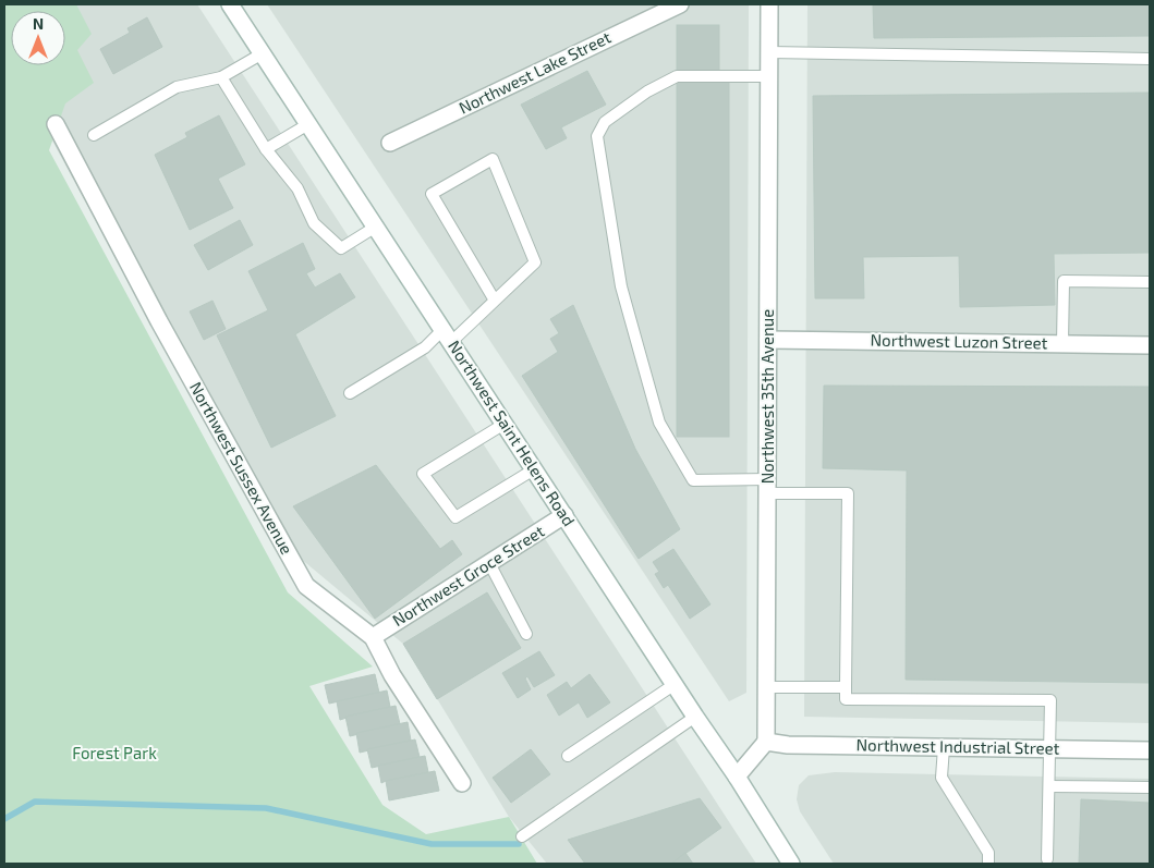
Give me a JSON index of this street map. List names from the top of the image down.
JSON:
{
  "streets": {
    "street": [
      "Northwest Lake Street",
      "Northwest Luzon Street",
      "Northwest 35th Avenue",
      "Northwest Saint Helens Road",
      "Northwest Sussex Avenue",
      "Northwest Groce Street",
      "Northwest Industrial Street"
    ]
  },
  "crossings": [
    ["Northwest Luzon Street", "Northwest 35th Avenue"],
    ["Northwest 35th Avenue", "Northwest Industrial Street"],
    ["Northwest Saint Helens Road", "Northwest Groce Street"],
    ["Northwest Sussex Avenue", "Northwest Groce Street"]
  ],
  "parks": ["Forest Park"],
  "north": "top"
}
